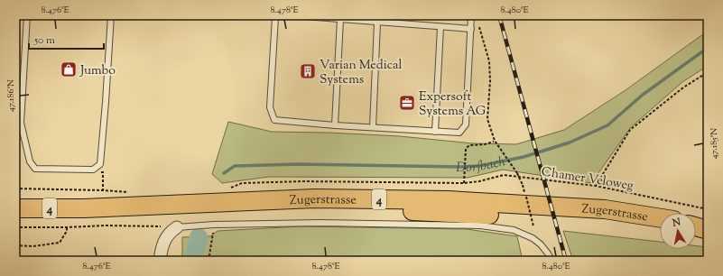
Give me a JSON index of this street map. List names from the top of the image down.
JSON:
{
  "streets": {
    "main road": ["Zugerstrasse", "4"],
    "path": ["Chamer Veloweg"]
  },
  "water": ["Dorfbach"],
  "places": {
    "shop": ["Jumbo"],
    "building": ["Varian Medical Systems"],
    "office": ["Expersoft Systems AG"]
  },
  "scale_bar": "50 m",
  "north": "top",
  "coordinates": [
    "8.476°E",
    "8.478°E",
    "8.480°E",
    "47.186°N",
    "47.185°N"
  ]
}
